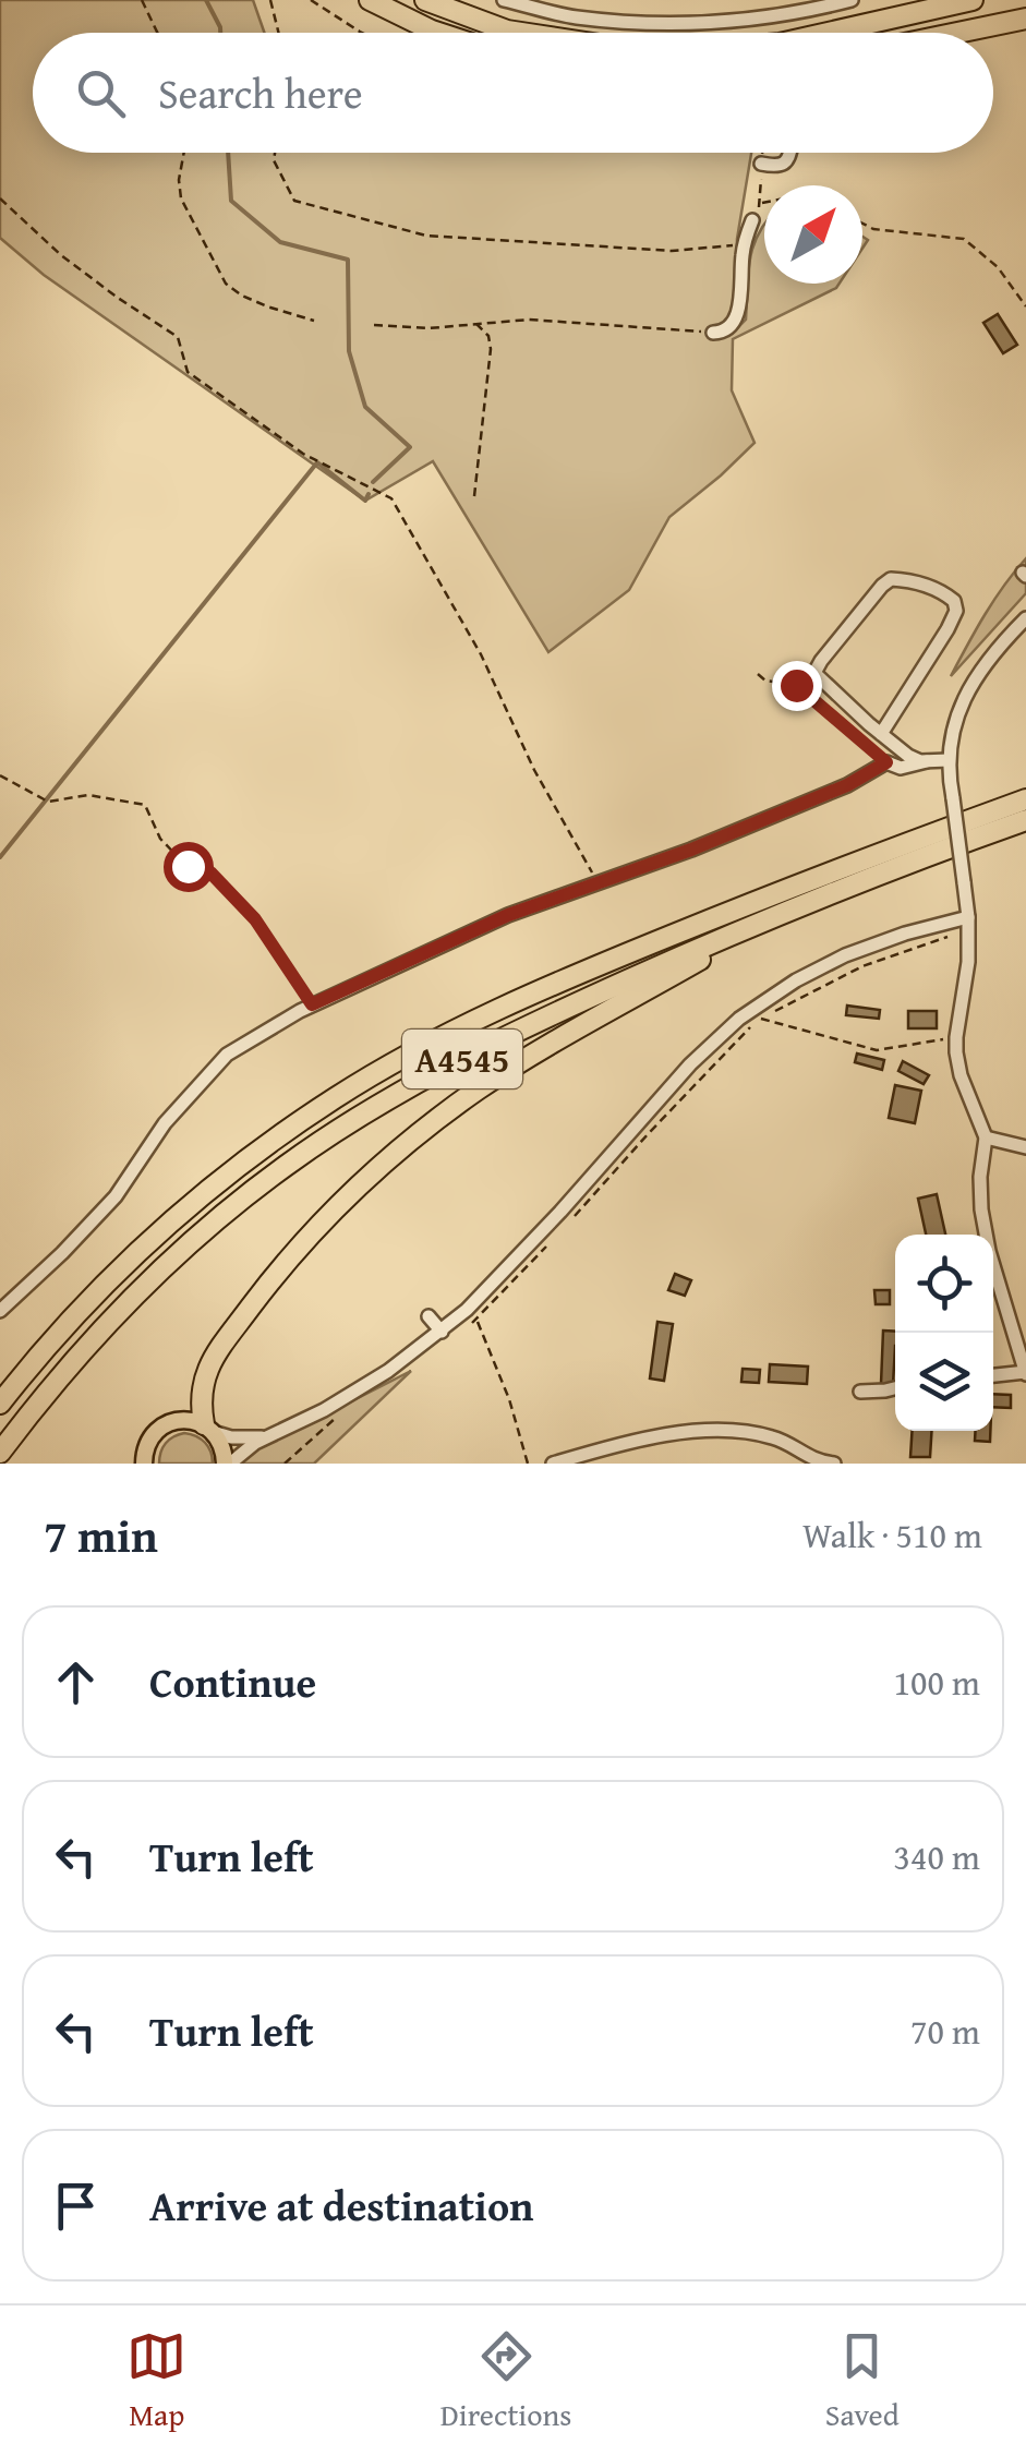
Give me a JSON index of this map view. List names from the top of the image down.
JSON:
{
  "streets": {
    "highway": ["A4545"]
  },
  "north": "top right",
  "page": {
    "search": "Search here",
    "heading": ["7 min", "Walk · 510 m"],
    "list": [
      ["Continue", "100 m"],
      ["Turn left", "340 m"],
      ["Turn left", "70 m"],
      "Arrive at destination"
    ],
    "nav": ["Map", "Directions", "Saved"]
  }
}
